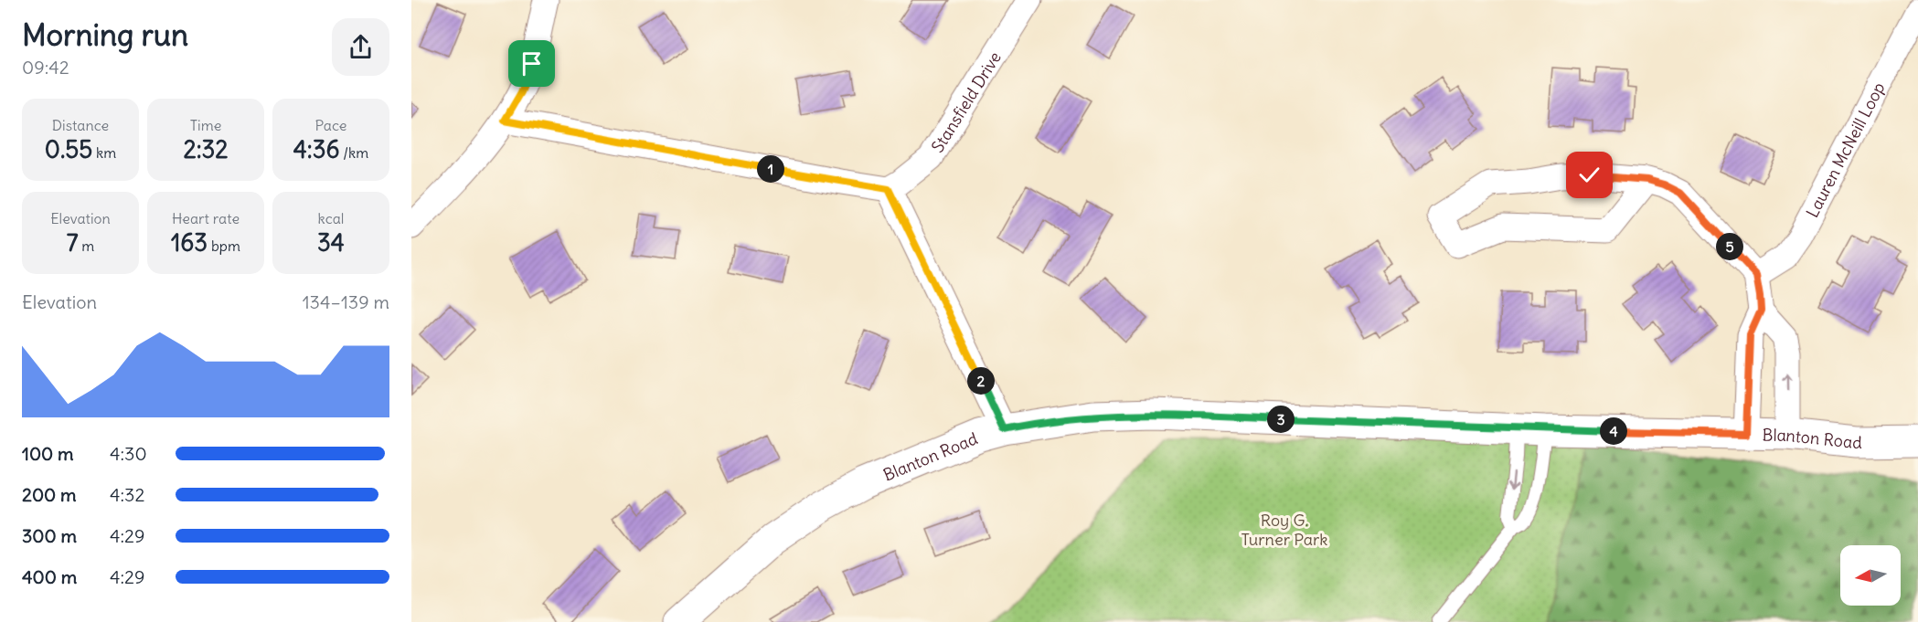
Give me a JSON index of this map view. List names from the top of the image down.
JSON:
{
  "streets": {
    "street": ["Stansfield Drive", "Lauren McNeill Loop", "Blanton Road"]
  },
  "parks": ["Roy G. Turner Park"],
  "north": "left",
  "page": {
    "heading": ["Morning run", "09:42"],
    "stats": [
      ["Distance", "0.55 km"],
      ["Time", "2:32"],
      ["Pace", "4:36 /km"],
      ["Elevation", "7 m"],
      ["Heart rate", "163 bpm"],
      ["kcal", "34"]
    ],
    "pins": [
      "1",
      "5",
      "2",
      "3",
      "4"
    ],
    "chart": ["Elevation", "134–139 m"],
    "list": [
      {
        "name": "100 m",
        "note": "4:30"
      },
      {
        "name": "200 m",
        "note": "4:32"
      },
      {
        "name": "300 m",
        "note": "4:29"
      },
      {
        "name": "400 m",
        "note": "4:29"
      }
    ]
  }
}
